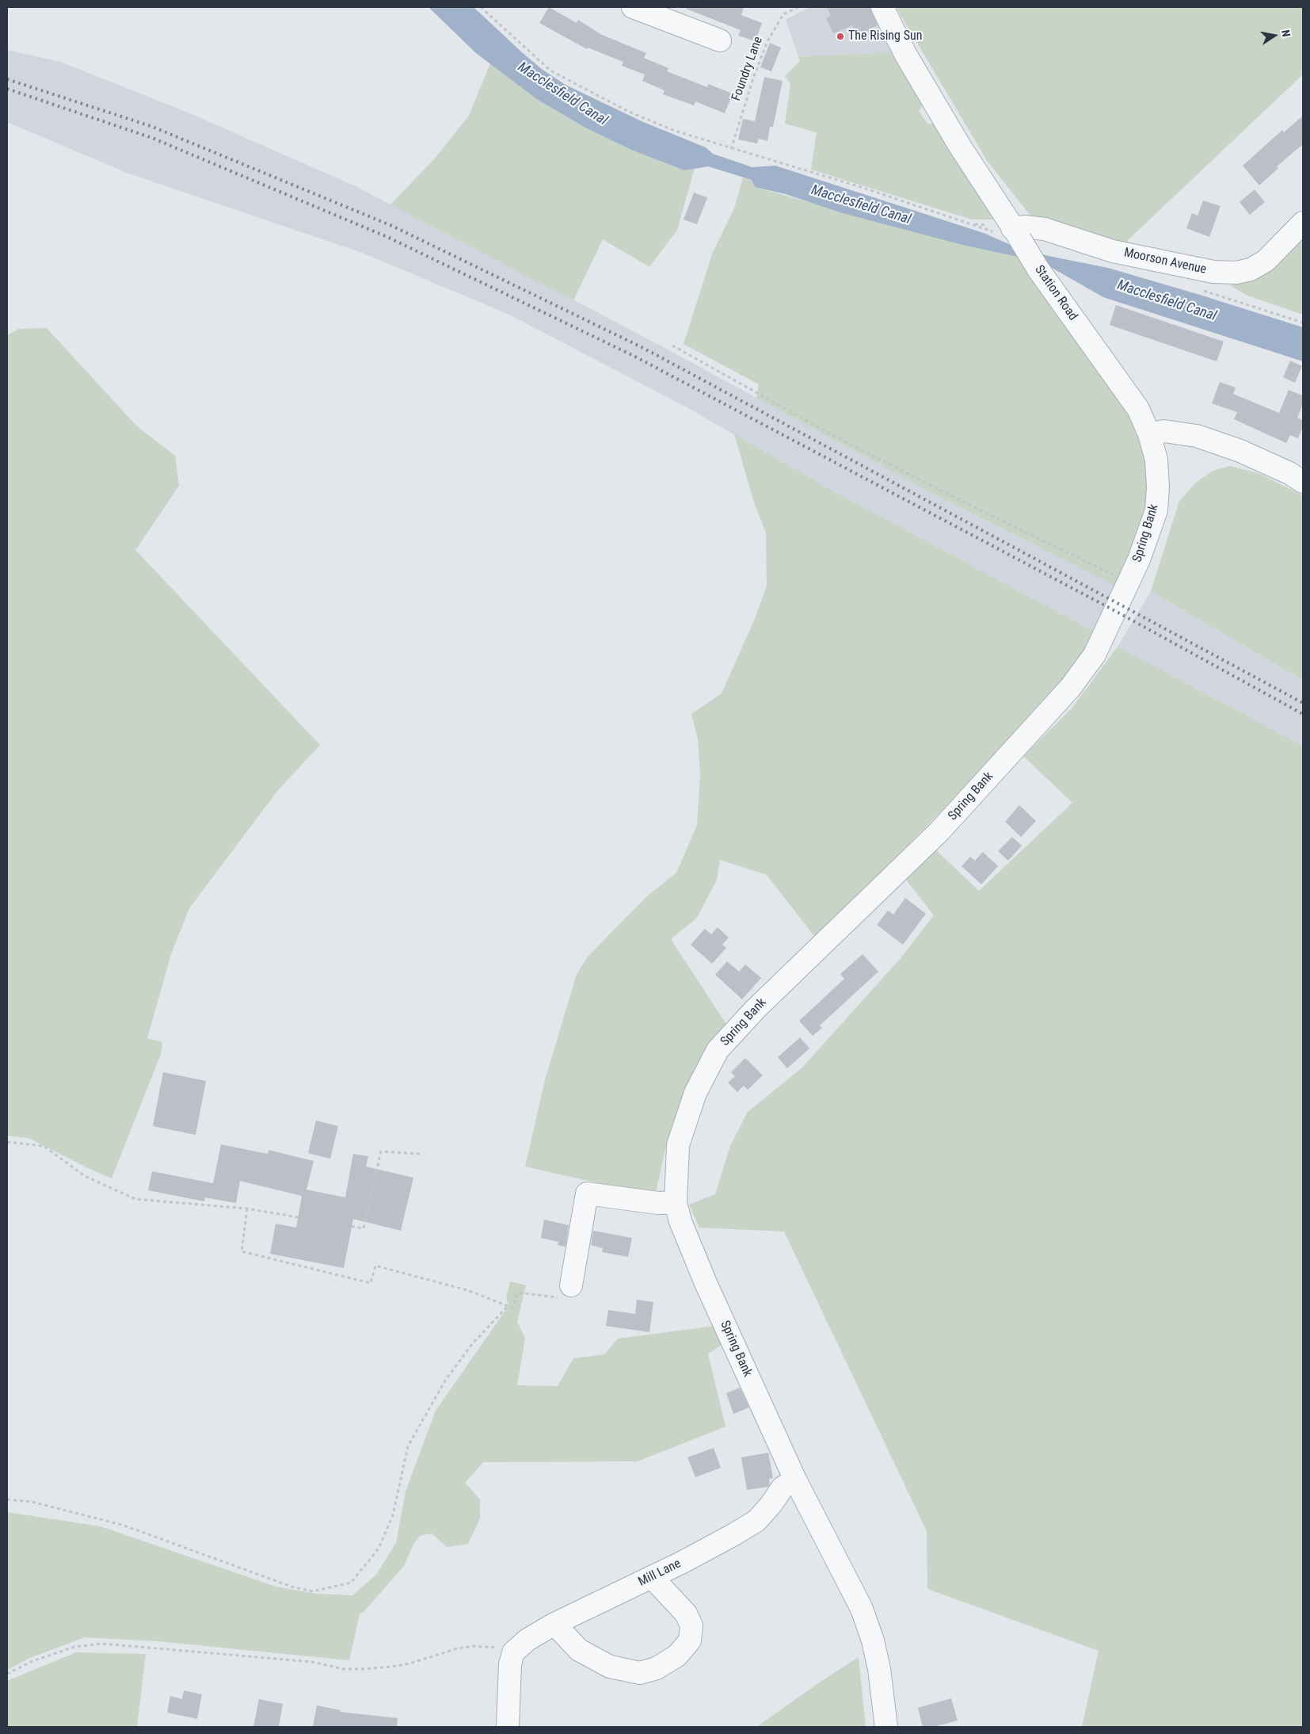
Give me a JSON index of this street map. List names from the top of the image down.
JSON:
{
  "streets": {
    "street": [
      "Moorson Avenue",
      "Station Road",
      "Spring Bank",
      "Mill Lane"
    ],
    "path": ["Foundry Lane"]
  },
  "crossings": [
    ["Moorson Avenue", "Station Road"],
    ["Station Road", "Spring Bank"],
    ["Spring Bank", "Mill Lane"]
  ],
  "water": ["Macclesfield Canal"],
  "places": ["The Rising Sun"],
  "north": "right"
}
